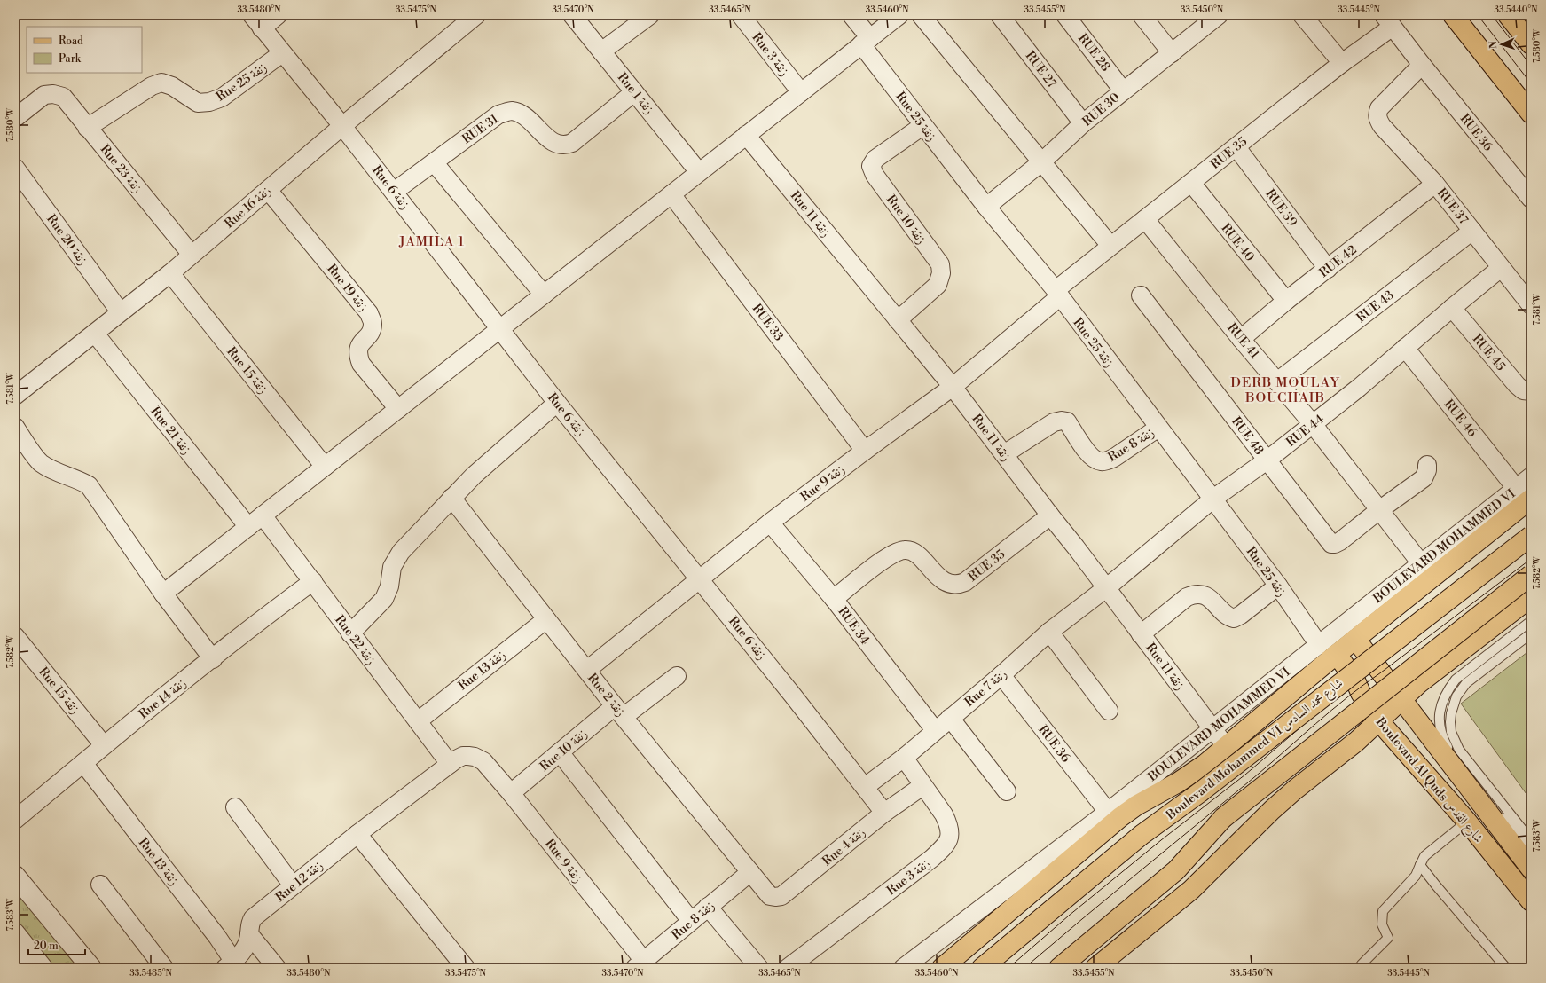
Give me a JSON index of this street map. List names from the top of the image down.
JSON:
{
  "streets": {
    "main road": ["BOULEVARD MOHAMMED VI", "Boulevard Mohammed VI شارع محمد السادس", "Boulevard Al Quds شارع القدس"],
    "street": [
      "RUE 28",
      "Rue 3 زنقة",
      "RUE 27",
      "Rue 25 زنقة",
      "Rue 1 زنقة",
      "RUE 30",
      "RUE 31",
      "RUE 36",
      "RUE 35",
      "Rue 23 زنقة",
      "Rue 6 زنقة",
      "RUE 37",
      "Rue 16 زنقة",
      "RUE 39",
      "Rue 11 زنقة",
      "Rue 10 زنقة",
      "Rue 20 زنقة",
      "RUE 40",
      "RUE 42",
      "Rue 19 زنقة",
      "RUE 43",
      "RUE 33",
      "RUE 41",
      "RUE 45",
      "Rue 15 زنقة",
      "RUE 46",
      "Rue 21 زنقة",
      "RUE 44",
      "RUE 48",
      "Rue 8 زنقة",
      "Rue 9 زنقة",
      "RUE 34",
      "Rue 22 زنقة",
      "Rue 13 زنقة",
      "Rue 7 زنقة",
      "Rue 2 زنقة",
      "Rue 14 زنقة",
      "Rue 4 زنقة",
      "Rue 12 زنقة"
    ]
  },
  "crossings": [
    ["RUE 28", "RUE 30"],
    ["Rue 3 زنقة", "Rue 7 زنقة"],
    ["Rue 3 زنقة", "Rue 4 زنقة"],
    ["RUE 27", "RUE 30"],
    ["Rue 25 زنقة", "RUE 30"],
    ["Rue 25 زنقة", "RUE 35"],
    ["Rue 25 زنقة", "Rue 23 زنقة"],
    ["Rue 25 زنقة", "Rue 6 زنقة"],
    ["Rue 25 زنقة", "Rue 10 زنقة"],
    ["Rue 25 زنقة", "RUE 44"],
    ["Rue 25 زنقة", "Rue 8 زنقة"],
    ["Rue 25 زنقة", "Rue 9 زنقة"],
    ["Rue 25 زنقة", "BOULEVARD MOHAMMED VI"],
    ["Rue 1 زنقة", "RUE 31"],
    ["RUE 31", "Rue 6 زنقة"],
    ["RUE 36", "RUE 35"],
    ["RUE 36", "RUE 37"],
    ["RUE 36", "BOULEVARD MOHAMMED VI"],
    ["RUE 36", "Rue 7 زنقة"],
    ["RUE 35", "RUE 39"],
    ["RUE 35", "Rue 11 زنقة"],
    ["RUE 35", "RUE 40"],
    ["RUE 35", "RUE 41"],
    ["RUE 35", "Rue 9 زنقة"],
    ["RUE 35", "RUE 34"],
    ["Rue 23 زنقة", "Rue 16 زنقة"],
    ["Rue 6 زنقة", "Rue 16 زنقة"],
    ["Rue 6 زنقة", "Rue 9 زنقة"],
    ["Rue 6 زنقة", "Rue 7 زنقة"],
    ["Rue 6 زنقة", "Rue 4 زنقة"],
    ["RUE 37", "RUE 42"],
    ["RUE 37", "RUE 43"],
    ["RUE 37", "RUE 44"],
    ["Rue 16 زنقة", "Rue 20 زنقة"],
    ["Rue 16 زنقة", "Rue 19 زنقة"],
    ["Rue 16 زنقة", "Rue 15 زنقة"],
    ["Rue 16 زنقة", "Rue 21 زنقة"],
    ["RUE 39", "RUE 42"],
    ["Rue 11 زنقة", "Rue 10 زنقة"],
    ["Rue 11 زنقة", "RUE 44"],
    ["Rue 11 زنقة", "Rue 8 زنقة"],
    ["Rue 11 زنقة", "Rue 9 زنقة"],
    ["Rue 11 زنقة", "BOULEVARD MOHAMMED VI"],
    ["Rue 11 زنقة", "Rue 7 زنقة"],
    ["Rue 10 زنقة", "Rue 9 زنقة"],
    ["Rue 10 زنقة", "Rue 2 زنقة"],
    ["RUE 40", "RUE 42"],
    ["RUE 42", "RUE 41"],
    ["RUE 43", "RUE 41"],
    ["RUE 33", "Rue 9 زنقة"],
    ["RUE 41", "RUE 44"],
    ["RUE 41", "RUE 48"],
    ["RUE 41", "BOULEVARD MOHAMMED VI"],
    ["RUE 45", "RUE 44"],
    ["Rue 15 زنقة", "Rue 14 زنقة"],
    ["RUE 46", "RUE 44"],
    ["RUE 46", "BOULEVARD MOHAMMED VI"],
    ["RUE 44", "RUE 48"],
    ["RUE 44", "Rue 7 زنقة"],
    ["Rue 8 زنقة", "Rue 9 زنقة"],
    ["Rue 8 زنقة", "Rue 2 زنقة"],
    ["Rue 9 زنقة", "RUE 34"],
    ["Rue 9 زنقة", "Rue 22 زنقة"],
    ["Rue 9 زنقة", "Rue 2 زنقة"],
    ["BOULEVARD MOHAMMED VI", "Boulevard Al Quds شارع القدس"],
    ["RUE 34", "Rue 7 زنقة"],
    ["Rue 22 زنقة", "Rue 13 زنقة"],
    ["Rue 22 زنقة", "Rue 14 زنقة"],
    ["Rue 13 زنقة", "Rue 2 زنقة"],
    ["Rue 13 زنقة", "Rue 14 زنقة"],
    ["Rue 2 زنقة", "Rue 4 زنقة"]
  ],
  "districts": ["JAMILA 1", "DERB MOULAY BOUCHAIB"],
  "legend": ["Road", "Park"],
  "scale_bar": "20 m",
  "north": "left",
  "coordinates": [
    "33.5480°N",
    "33.5475°N",
    "33.5470°N",
    "33.5465°N",
    "33.5460°N",
    "33.5455°N",
    "33.5450°N",
    "33.5445°N",
    "33.5440°N",
    "7.580°W",
    "7.581°W",
    "7.582°W",
    "7.583°W",
    "33.5485°N"
  ]
}
